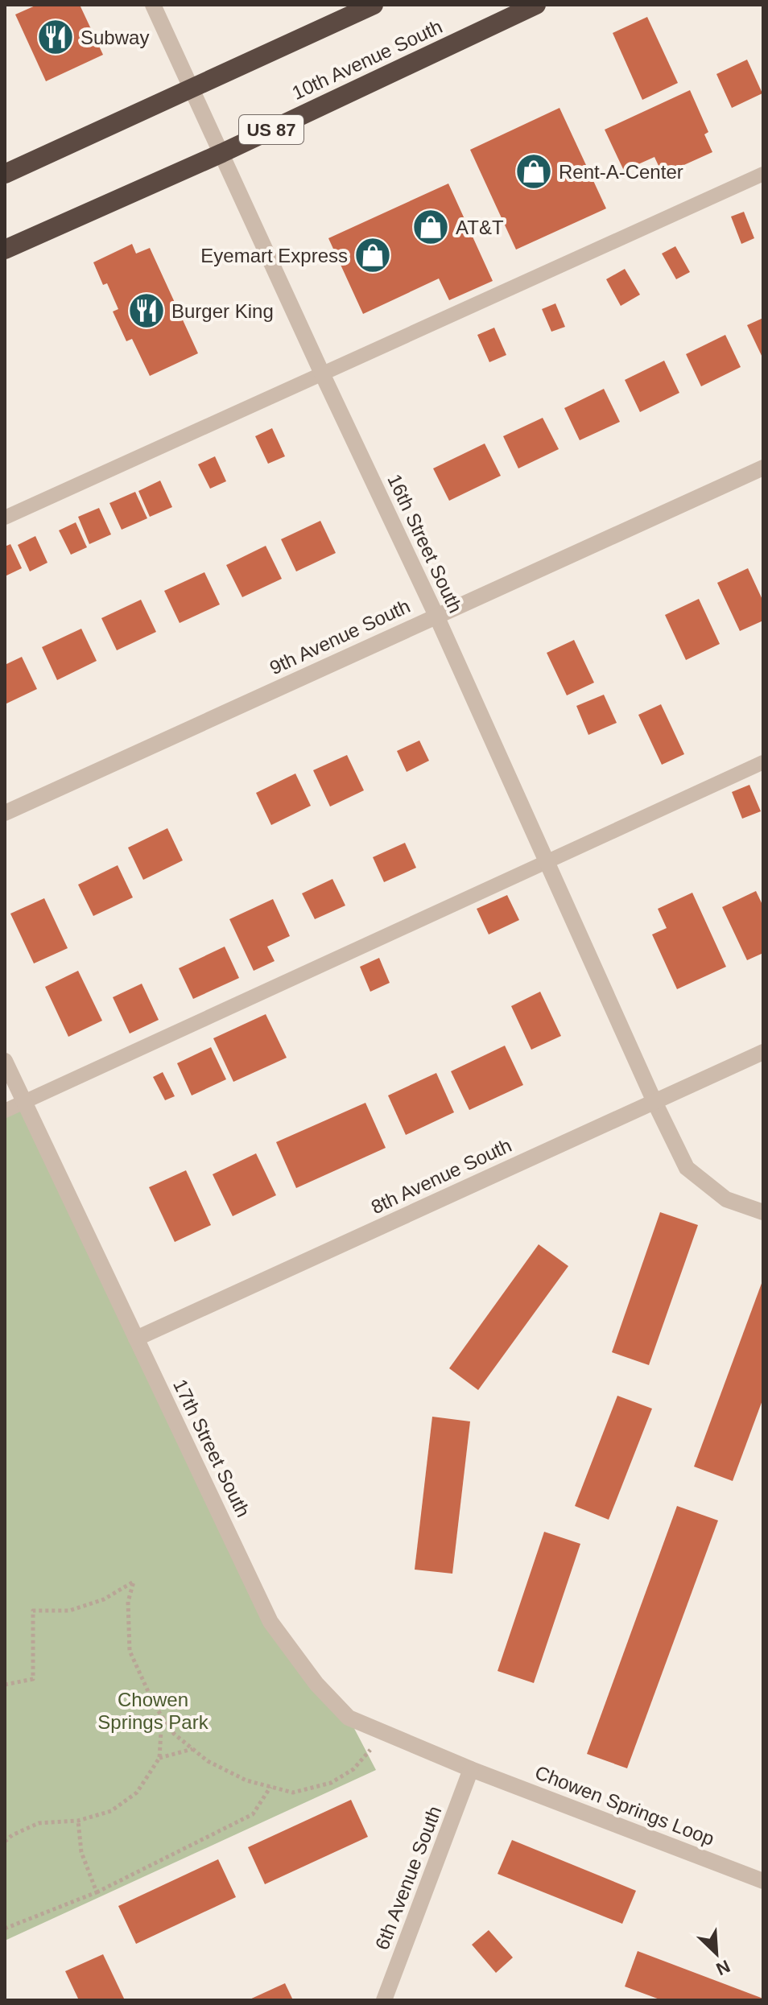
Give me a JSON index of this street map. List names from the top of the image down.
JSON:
{
  "streets": {
    "highway": ["10th Avenue South", "US 87"],
    "street": [
      "16th Street South",
      "9th Avenue South",
      "8th Avenue South",
      "17th Street South",
      "Chowen Springs Loop",
      "6th Avenue South"
    ]
  },
  "crossings": [
    ["10th Avenue South", "16th Street South"],
    ["16th Street South", "9th Avenue South"],
    ["16th Street South", "8th Avenue South"],
    ["8th Avenue South", "17th Street South"],
    ["17th Street South", "Chowen Springs Loop"],
    ["17th Street South", "6th Avenue South"],
    ["Chowen Springs Loop", "6th Avenue South"]
  ],
  "parks": ["Chowen Springs Park"],
  "places": {
    "restaurant": ["Subway", "Burger King"],
    "shop": ["Rent-A-Center", "AT&T", "Eyemart Express"]
  },
  "north": "bottom right"
}
